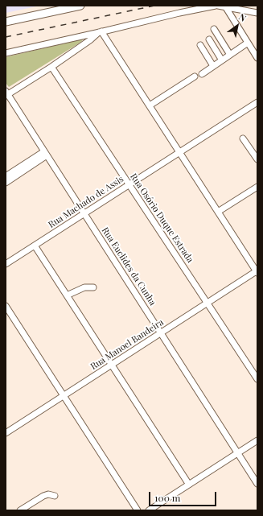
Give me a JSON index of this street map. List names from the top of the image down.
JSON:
{
  "streets": {
    "street": [
      "Rua Machado de Assis",
      "Rua Osório Duque Estrada",
      "Rua Euclides da Cunha",
      "Rua Manoel Bandeira"
    ]
  },
  "crossings": [
    ["Rua Machado de Assis", "Rua Osório Duque Estrada"],
    ["Rua Machado de Assis", "Rua Euclides da Cunha"],
    ["Rua Osório Duque Estrada", "Rua Manoel Bandeira"],
    ["Rua Euclides da Cunha", "Rua Manoel Bandeira"]
  ],
  "scale_bar": "100 m",
  "north": "top right"
}
